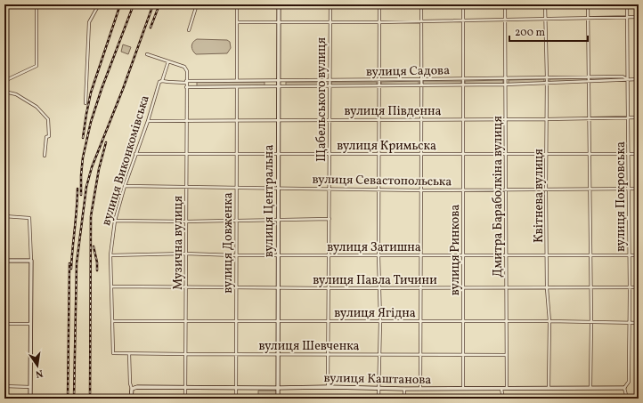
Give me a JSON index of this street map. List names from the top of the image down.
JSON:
{
  "streets": {
    "street": [
      "вулиця Садова",
      "Щабельського вулиця",
      "вулиця Південна",
      "вулиця Кримьска",
      "вулиця Виконкомівська",
      "вулиця Севастопольська",
      "Квітнева вулиця",
      "Дмитра Бараболкіна вулиця",
      "вулиця Покровська",
      "вулиця Центральна",
      "Музична вулиця",
      "вулиця Довженка",
      "вулиця Затишна",
      "вулиця Ринкова",
      "вулиця Павла Тичини",
      "вулиця Ягідна",
      "вулиця Шевченка",
      "вулиця Каштанова"
    ]
  },
  "crossings": [
    ["вулиця Садова", "Щабельського вулиця"],
    ["вулиця Садова", "вулиця Виконкомівська"],
    ["вулиця Садова", "Квітнева вулиця"],
    ["вулиця Садова", "Дмитра Бараболкіна вулиця"],
    ["вулиця Садова", "вулиця Покровська"],
    ["вулиця Садова", "вулиця Центральна"],
    ["вулиця Садова", "Музична вулиця"],
    ["вулиця Садова", "вулиця Довженка"],
    ["вулиця Садова", "вулиця Ринкова"],
    ["Щабельського вулиця", "вулиця Південна"],
    ["Щабельського вулиця", "вулиця Кримьска"],
    ["Щабельського вулиця", "вулиця Севастопольська"],
    ["Щабельського вулиця", "вулиця Затишна"],
    ["Щабельського вулиця", "вулиця Павла Тичини"],
    ["Щабельського вулиця", "вулиця Ягідна"],
    ["Щабельського вулиця", "вулиця Шевченка"],
    ["Щабельського вулиця", "вулиця Каштанова"],
    ["вулиця Південна", "вулиця Виконкомівська"],
    ["вулиця Південна", "Квітнева вулиця"],
    ["вулиця Південна", "Дмитра Бараболкіна вулиця"],
    ["вулиця Південна", "вулиця Покровська"],
    ["вулиця Південна", "вулиця Центральна"],
    ["вулиця Південна", "Музична вулиця"],
    ["вулиця Південна", "вулиця Довженка"],
    ["вулиця Південна", "вулиця Ринкова"],
    ["вулиця Кримьска", "вулиця Виконкомівська"],
    ["вулиця Кримьска", "Квітнева вулиця"],
    ["вулиця Кримьска", "Дмитра Бараболкіна вулиця"],
    ["вулиця Кримьска", "вулиця Покровська"],
    ["вулиця Кримьска", "вулиця Центральна"],
    ["вулиця Кримьска", "Музична вулиця"],
    ["вулиця Кримьска", "вулиця Довженка"],
    ["вулиця Кримьска", "вулиця Ринкова"],
    ["вулиця Виконкомівська", "вулиця Севастопольська"],
    ["вулиця Виконкомівська", "Музична вулиця"],
    ["вулиця Виконкомівська", "вулиця Затишна"],
    ["вулиця Виконкомівська", "вулиця Павла Тичини"],
    ["вулиця Виконкомівська", "вулиця Ягідна"],
    ["вулиця Виконкомівська", "вулиця Шевченка"],
    ["вулиця Севастопольська", "Квітнева вулиця"],
    ["вулиця Севастопольська", "Дмитра Бараболкіна вулиця"],
    ["вулиця Севастопольська", "вулиця Покровська"],
    ["вулиця Севастопольська", "вулиця Центральна"],
    ["вулиця Севастопольська", "Музична вулиця"],
    ["вулиця Севастопольська", "вулиця Довженка"],
    ["вулиця Севастопольська", "вулиця Ринкова"],
    ["Квітнева вулиця", "вулиця Затишна"],
    ["Квітнева вулиця", "вулиця Павла Тичини"],
    ["Квітнева вулиця", "вулиця Ягідна"],
    ["Квітнева вулиця", "вулиця Каштанова"],
    ["Дмитра Бараболкіна вулиця", "вулиця Затишна"],
    ["Дмитра Бараболкіна вулиця", "вулиця Павла Тичини"],
    ["Дмитра Бараболкіна вулиця", "вулиця Ягідна"],
    ["Дмитра Бараболкіна вулиця", "вулиця Шевченка"],
    ["Дмитра Бараболкіна вулиця", "вулиця Каштанова"],
    ["вулиця Покровська", "вулиця Затишна"],
    ["вулиця Покровська", "вулиця Павла Тичини"],
    ["вулиця Покровська", "вулиця Ягідна"],
    ["вулиця Покровська", "вулиця Каштанова"],
    ["вулиця Центральна", "вулиця Затишна"],
    ["вулиця Центральна", "вулиця Павла Тичини"],
    ["вулиця Центральна", "вулиця Ягідна"],
    ["вулиця Центральна", "вулиця Шевченка"],
    ["вулиця Центральна", "вулиця Каштанова"],
    ["Музична вулиця", "вулиця Затишна"],
    ["Музична вулиця", "вулиця Павла Тичини"],
    ["Музична вулиця", "вулиця Ягідна"],
    ["Музична вулиця", "вулиця Шевченка"],
    ["Музична вулиця", "вулиця Каштанова"],
    ["вулиця Довженка", "вулиця Затишна"],
    ["вулиця Довженка", "вулиця Павла Тичини"],
    ["вулиця Довженка", "вулиця Ягідна"],
    ["вулиця Довженка", "вулиця Шевченка"],
    ["вулиця Довженка", "вулиця Каштанова"],
    ["вулиця Затишна", "вулиця Ринкова"],
    ["вулиця Ринкова", "вулиця Павла Тичини"],
    ["вулиця Ринкова", "вулиця Ягідна"],
    ["вулиця Ринкова", "вулиця Шевченка"],
    ["вулиця Ринкова", "вулиця Каштанова"]
  ],
  "scale_bar": "200 m",
  "north": "bottom"
}
